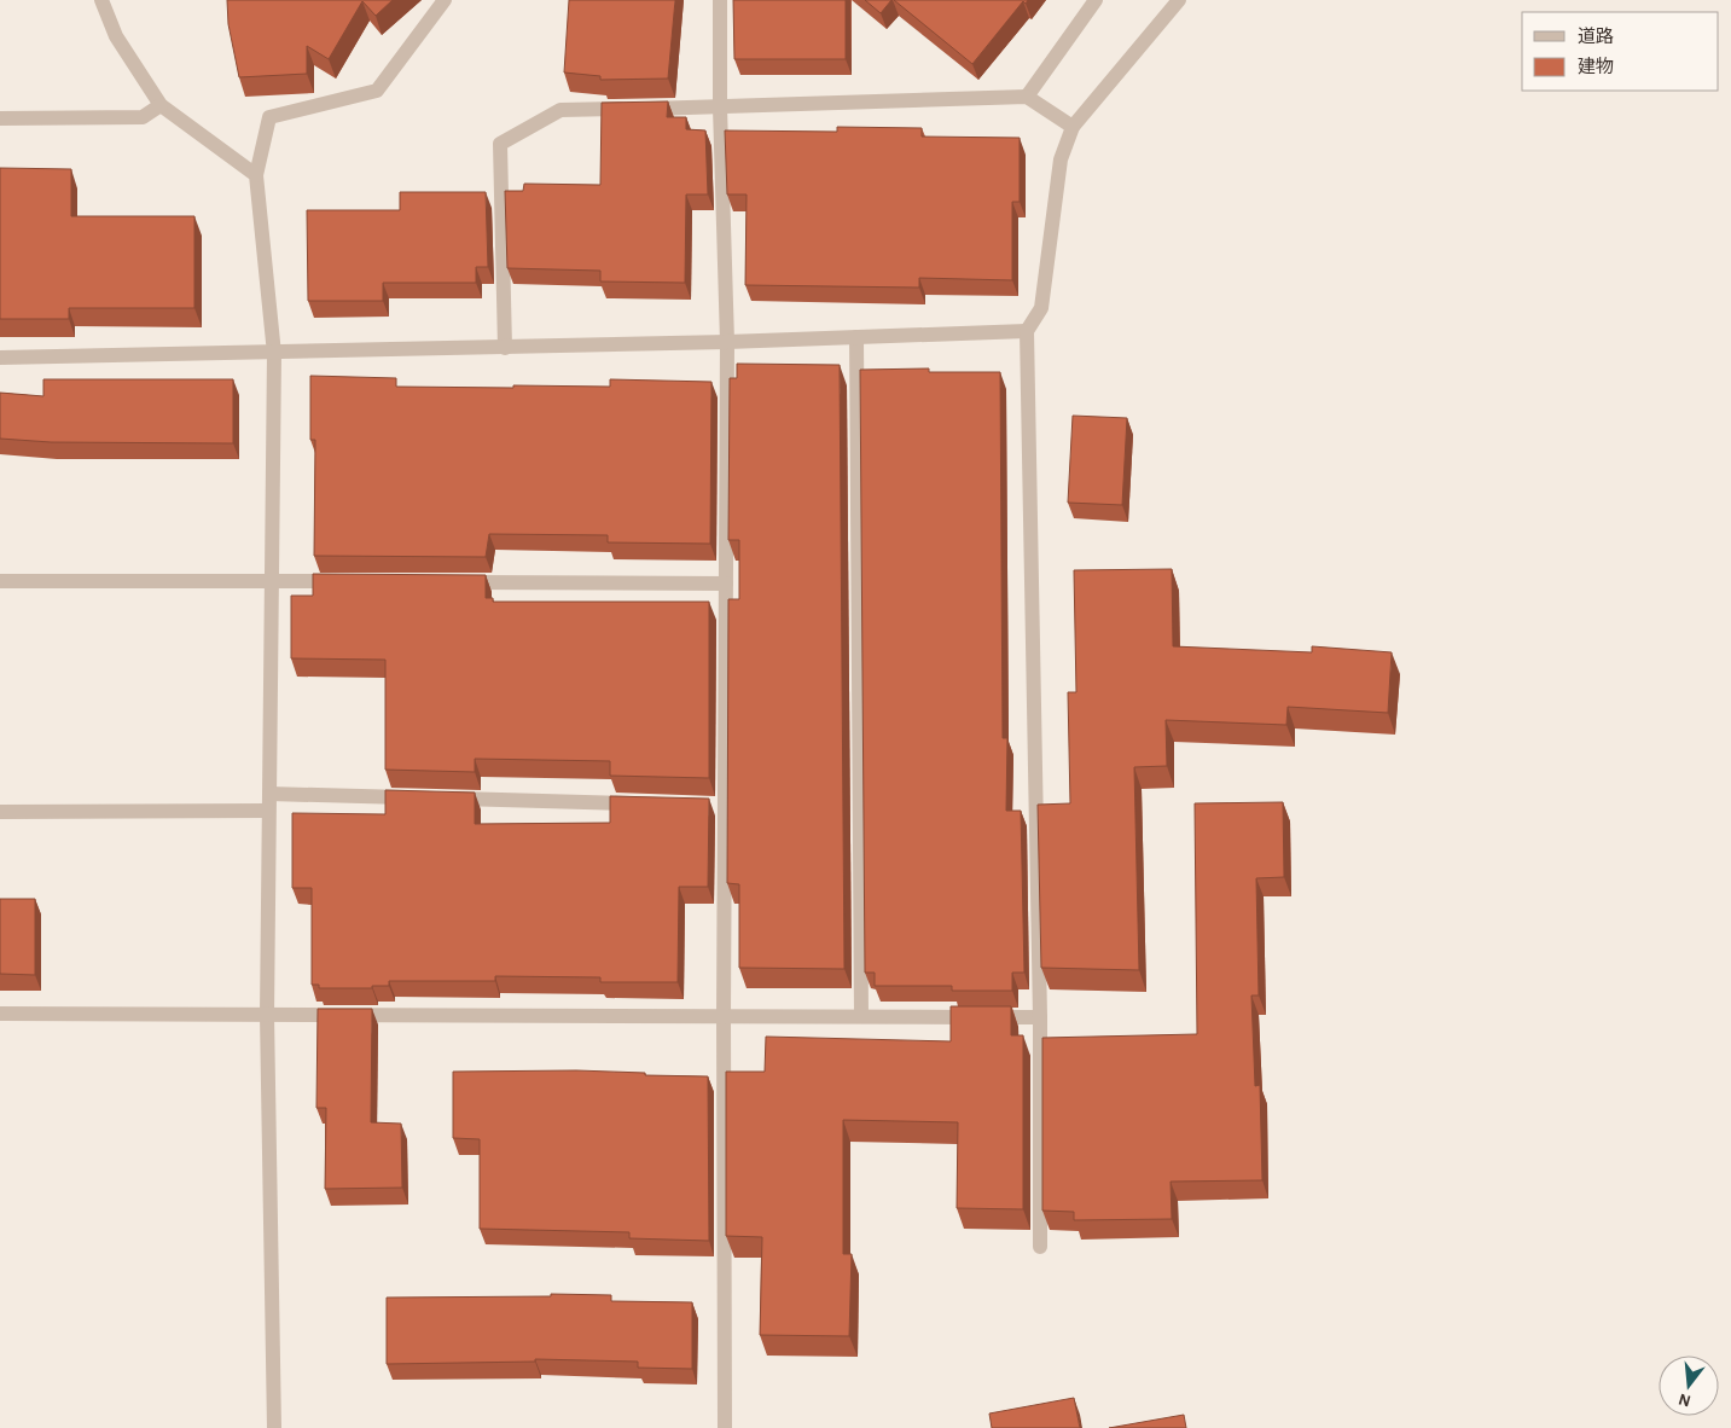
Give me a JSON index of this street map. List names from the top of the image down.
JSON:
{
  "legend": ["道路", "建物"],
  "north": "bottom"
}
